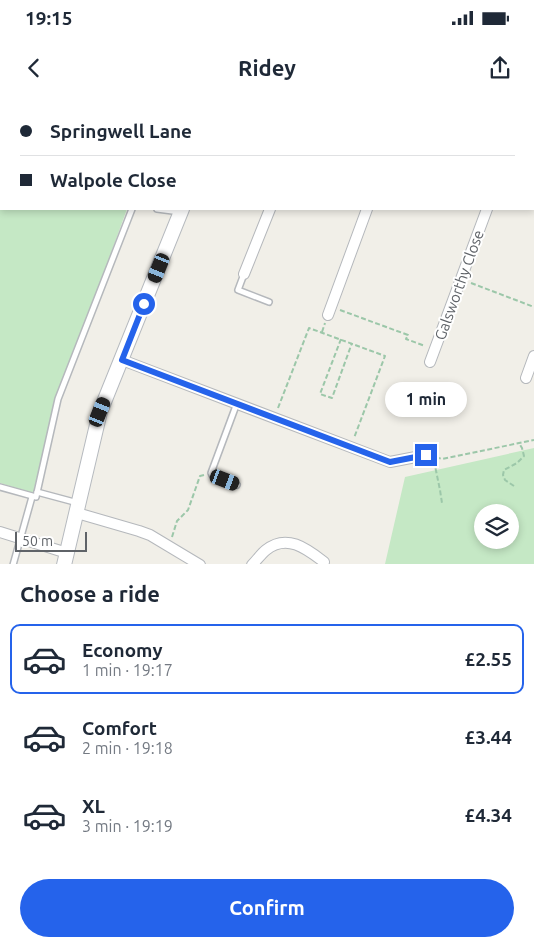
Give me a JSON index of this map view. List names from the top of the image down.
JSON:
{
  "streets": {
    "street": ["Galsworthy Close"]
  },
  "scale_bar": "50 m",
  "page": {
    "status": "19:15",
    "header": "Ridey",
    "banner": ["Springwell Lane", "Walpole Close"],
    "bubble": "1 min",
    "scale": "50 m",
    "heading": "Choose a ride",
    "list": [
      {
        "name": "Economy",
        "note": "1 min · 19:17",
        "value": "£2.55"
      },
      {
        "name": "Comfort",
        "note": "2 min · 19:18",
        "value": "£3.44"
      },
      {
        "name": "XL",
        "note": "3 min · 19:19",
        "value": "£4.34"
      }
    ],
    "buttons": "Confirm"
  }
}
